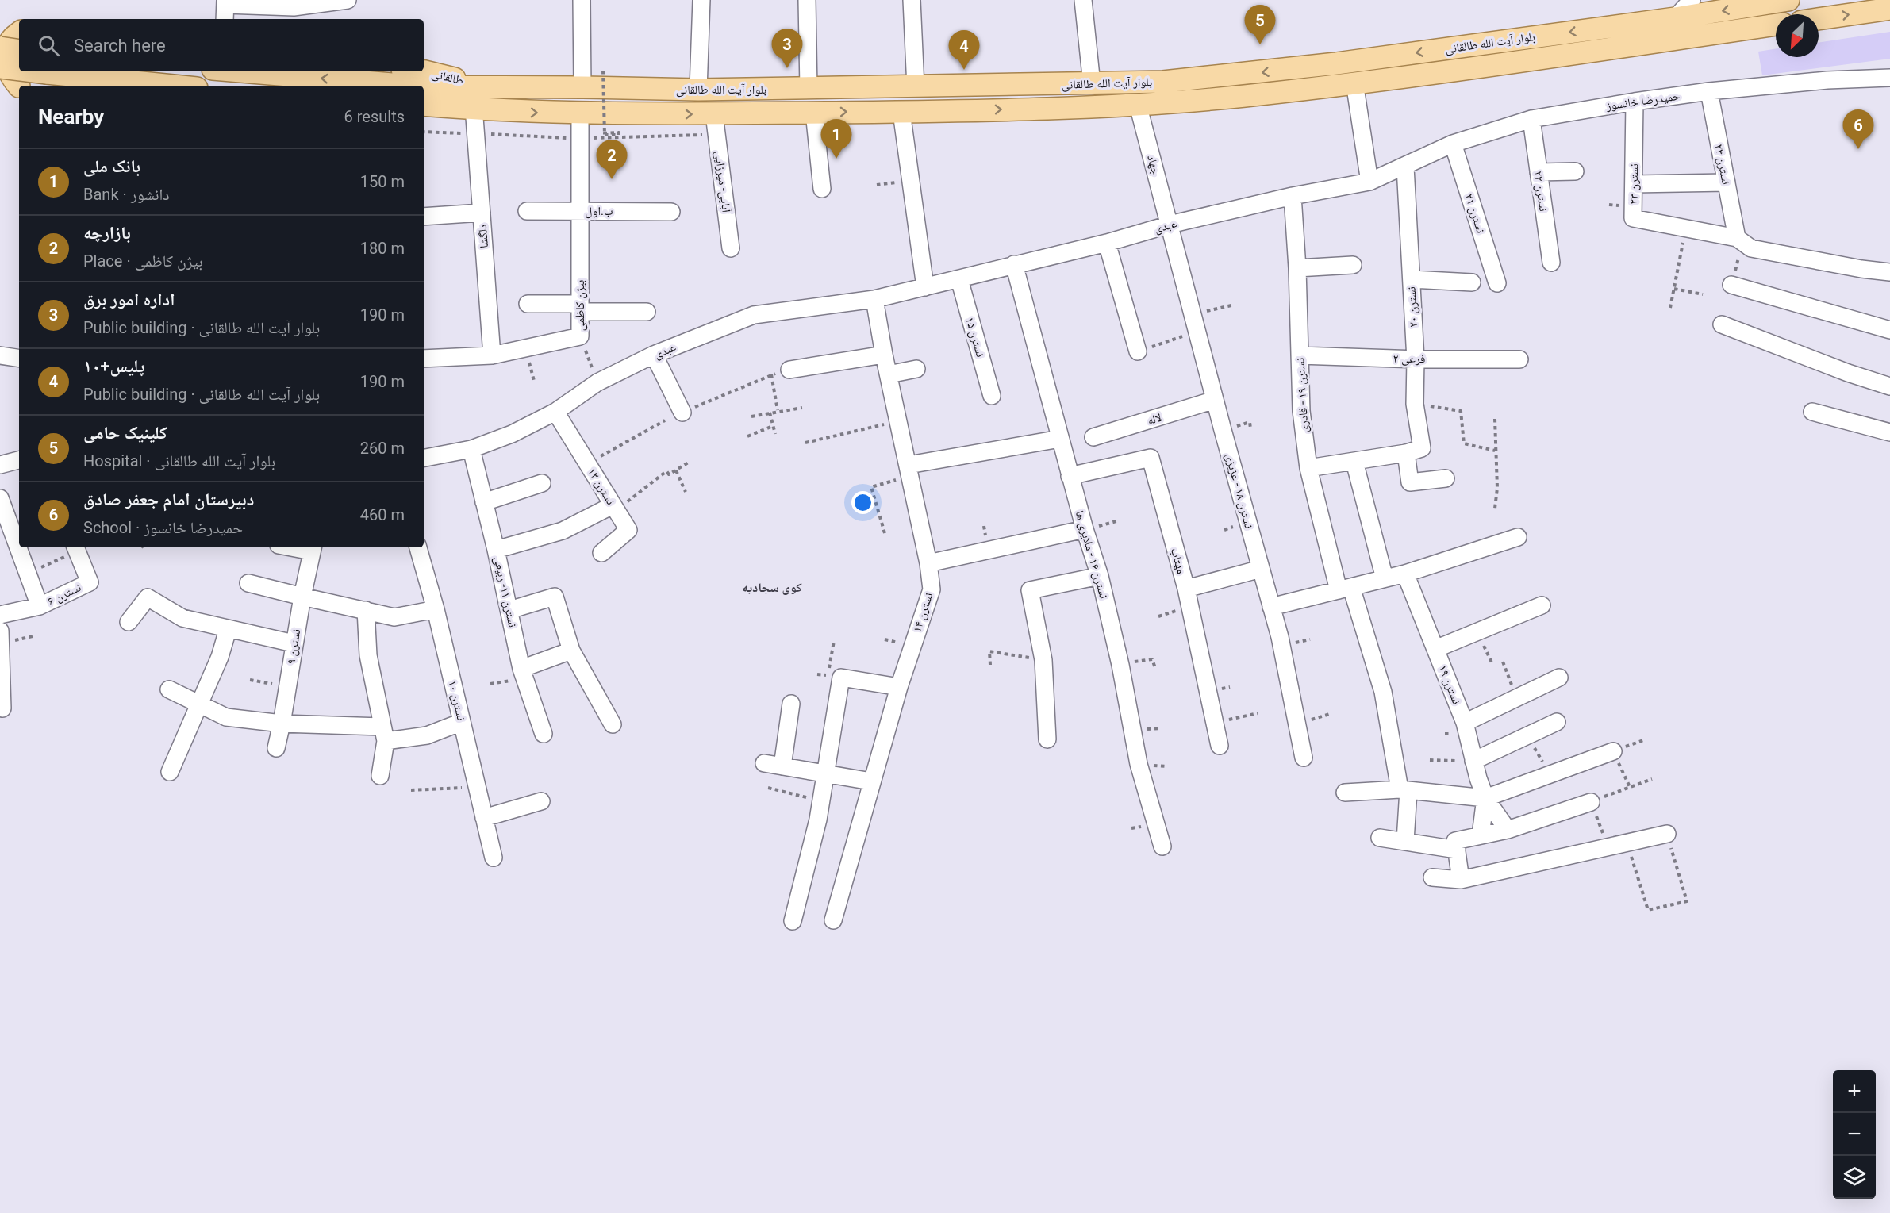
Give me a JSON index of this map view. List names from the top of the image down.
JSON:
{
  "streets": {
    "main road": ["بلوار آیت الله طالقانی", "طالقانی"],
    "street": [
      "حمیدرضا خانسوز",
      "نسترن ۲۴",
      "جهاد",
      "آبایی- میرزایی",
      "نسترن ۲۳",
      "نسترن ۲۲",
      "ب.اول",
      "نسترن ۲۱",
      "عبدی",
      "دلگشا",
      "بیژن کاظمی",
      "نسترن ۲۰",
      "نسترن ۱۵",
      "فرعی ۲",
      "نسترن ۱۹ - قادری",
      "لاله",
      "نسترن ۱۲",
      "نسترن ۱۸ - عزیزی",
      "نسترن ۱۶ - ملایری ها",
      "مهتاب",
      "نسترن ۱۱- ربیعی",
      "نسترن ۶",
      "نسترن ۱۴",
      "نسترن ۹",
      "نسترن ۱۹",
      "نسترن ۱۰"
    ]
  },
  "crossings": [
    ["بلوار آیت الله طالقانی", "طالقانی"],
    ["بلوار آیت الله طالقانی", "جهاد"],
    ["بلوار آیت الله طالقانی", "آبایی- میرزایی"],
    ["بلوار آیت الله طالقانی", "بیژن کاظمی"],
    ["حمیدرضا خانسوز", "نسترن ۲۴"],
    ["حمیدرضا خانسوز", "نسترن ۲۳"],
    ["حمیدرضا خانسوز", "نسترن ۲۲"],
    ["حمیدرضا خانسوز", "نسترن ۲۱"],
    ["حمیدرضا خانسوز", "عبدی"],
    ["حمیدرضا خانسوز", "نسترن ۲۰"],
    ["نسترن ۲۴", "نسترن ۲۳"],
    ["جهاد", "عبدی"],
    ["جهاد", "نسترن ۱۸ - عزیزی"],
    ["ب.اول", "بیژن کاظمی"],
    ["عبدی", "نسترن ۲۰"],
    ["عبدی", "نسترن ۱۵"],
    ["عبدی", "نسترن ۱۹ - قادری"],
    ["عبدی", "نسترن ۱۲"],
    ["عبدی", "نسترن ۱۸ - عزیزی"],
    ["عبدی", "نسترن ۱۶ - ملایری ها"],
    ["عبدی", "نسترن ۱۱- ربیعی"],
    ["عبدی", "نسترن ۱۴"],
    ["دلگشا", "بیژن کاظمی"],
    ["نسترن ۲۰", "فرعی ۲"],
    ["فرعی ۲", "نسترن ۱۹ - قادری"],
    ["لاله", "نسترن ۱۸ - عزیزی"],
    ["نسترن ۱۶ - ملایری ها", "مهتاب"]
  ],
  "districts": ["کوی سجادیه"],
  "north": "bottom left",
  "page": {
    "pins": [
      "5",
      "3",
      "4",
      "6",
      "1",
      "2"
    ],
    "search": "Search here",
    "heading": ["Nearby", "6 results"],
    "list": [
      {
        "mark": "1",
        "name": "بانک ملی",
        "note": "Bank · دانشور",
        "value": "150 m"
      },
      {
        "mark": "2",
        "name": "بازارچه",
        "note": "Place · بیژن کاظمی",
        "value": "180 m"
      },
      {
        "mark": "3",
        "name": "اداره امور برق",
        "note": "Public building · بلوار آیت الله طالقانی",
        "value": "190 m"
      },
      {
        "mark": "4",
        "name": "پلیس+۱۰",
        "note": "Public building · بلوار آیت الله طالقانی",
        "value": "190 m"
      },
      {
        "mark": "5",
        "name": "کلینیک حامی",
        "note": "Hospital · بلوار آیت الله طالقانی",
        "value": "260 m"
      },
      {
        "mark": "6",
        "name": "دبیرستان امام جعفر صادق",
        "note": "School · حمیدرضا خانسوز",
        "value": "460 m"
      }
    ],
    "map_buttons": ["+", "−"]
  }
}
